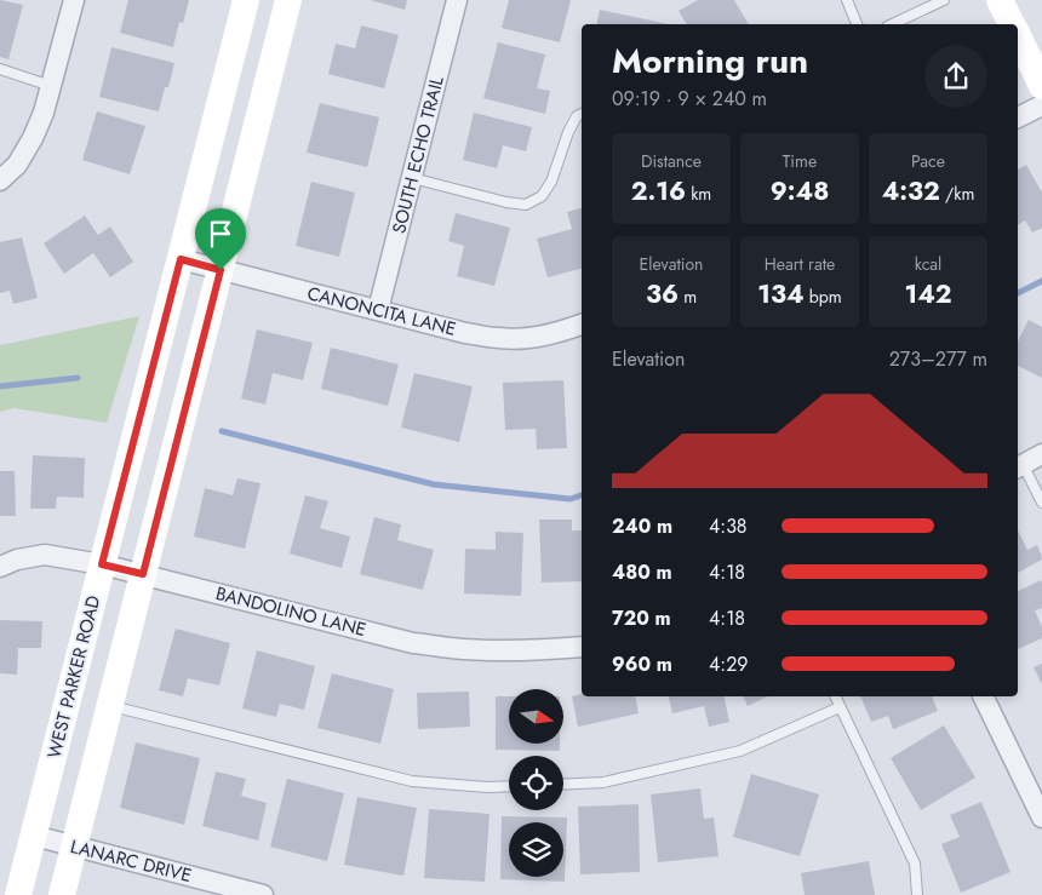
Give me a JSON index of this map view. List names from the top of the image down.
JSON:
{
  "streets": {
    "main road": ["WEST PARKER ROAD"],
    "street": [
      "SOUTH ECHO TRAIL",
      "CANONCITA LANE",
      "BANDOLINO LANE",
      "LANARC DRIVE"
    ]
  },
  "crossings": [
    ["SOUTH ECHO TRAIL", "CANONCITA LANE"],
    ["CANONCITA LANE", "WEST PARKER ROAD"],
    ["BANDOLINO LANE", "WEST PARKER ROAD"],
    ["WEST PARKER ROAD", "LANARC DRIVE"]
  ],
  "north": "right",
  "page": {
    "heading": ["Morning run", "09:19 · 9 × 240 m"],
    "stats": [
      ["Distance", "2.16 km"],
      ["Time", "9:48"],
      ["Pace", "4:32 /km"],
      ["Elevation", "36 m"],
      ["Heart rate", "134 bpm"],
      ["kcal", "142"]
    ],
    "chart": ["Elevation", "273–277 m"],
    "list": [
      {
        "name": "240 m",
        "note": "4:38"
      },
      {
        "name": "480 m",
        "note": "4:18"
      },
      {
        "name": "720 m",
        "note": "4:18"
      },
      {
        "name": "960 m",
        "note": "4:29"
      }
    ]
  }
}
